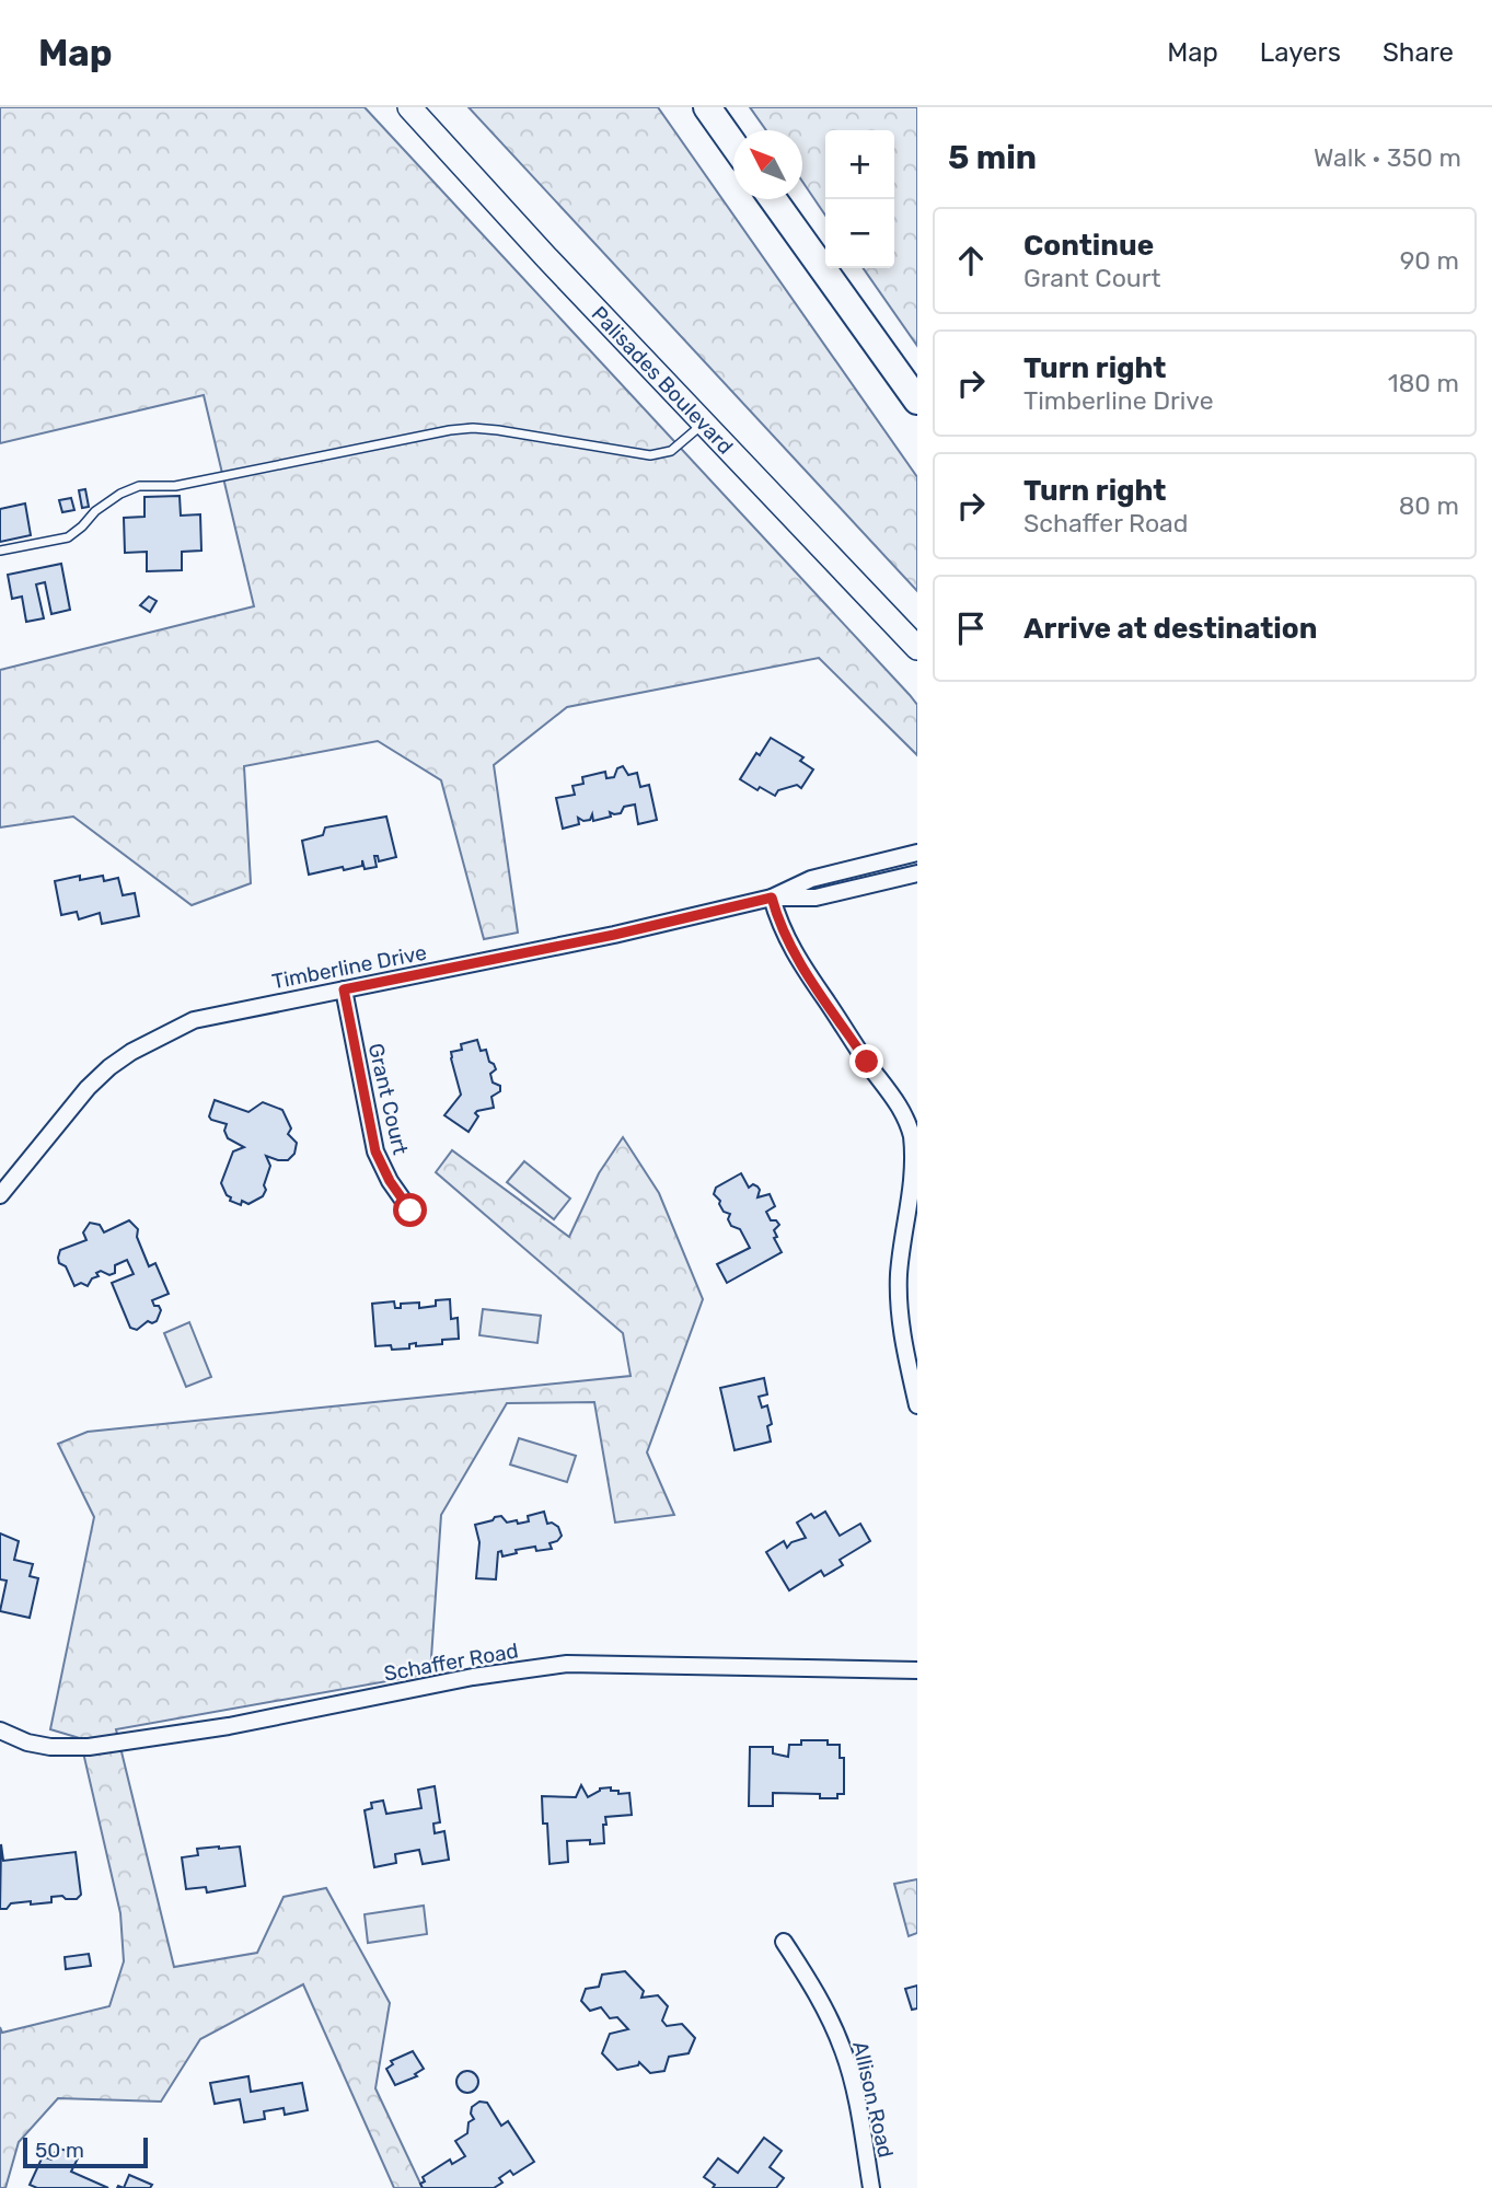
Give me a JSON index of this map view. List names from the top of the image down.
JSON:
{
  "streets": {
    "main road": ["Palisades Boulevard"],
    "street": [
      "Timberline Drive",
      "Grant Court",
      "Schaffer Road",
      "Allison Road"
    ]
  },
  "crossings": [
    ["Timberline Drive", "Grant Court"]
  ],
  "scale_bar": "50 m",
  "north": "top left",
  "page": {
    "header": "Map",
    "nav": ["Map", "Layers", "Share"],
    "heading": ["5 min", "Walk · 350 m"],
    "map_buttons": ["+", "−"],
    "list": [
      ["Continue", "Grant Court", "90 m"],
      ["Turn right", "Timberline Drive", "180 m"],
      ["Turn right", "Schaffer Road", "80 m"],
      "Arrive at destination"
    ],
    "scale": "50 m"
  }
}
